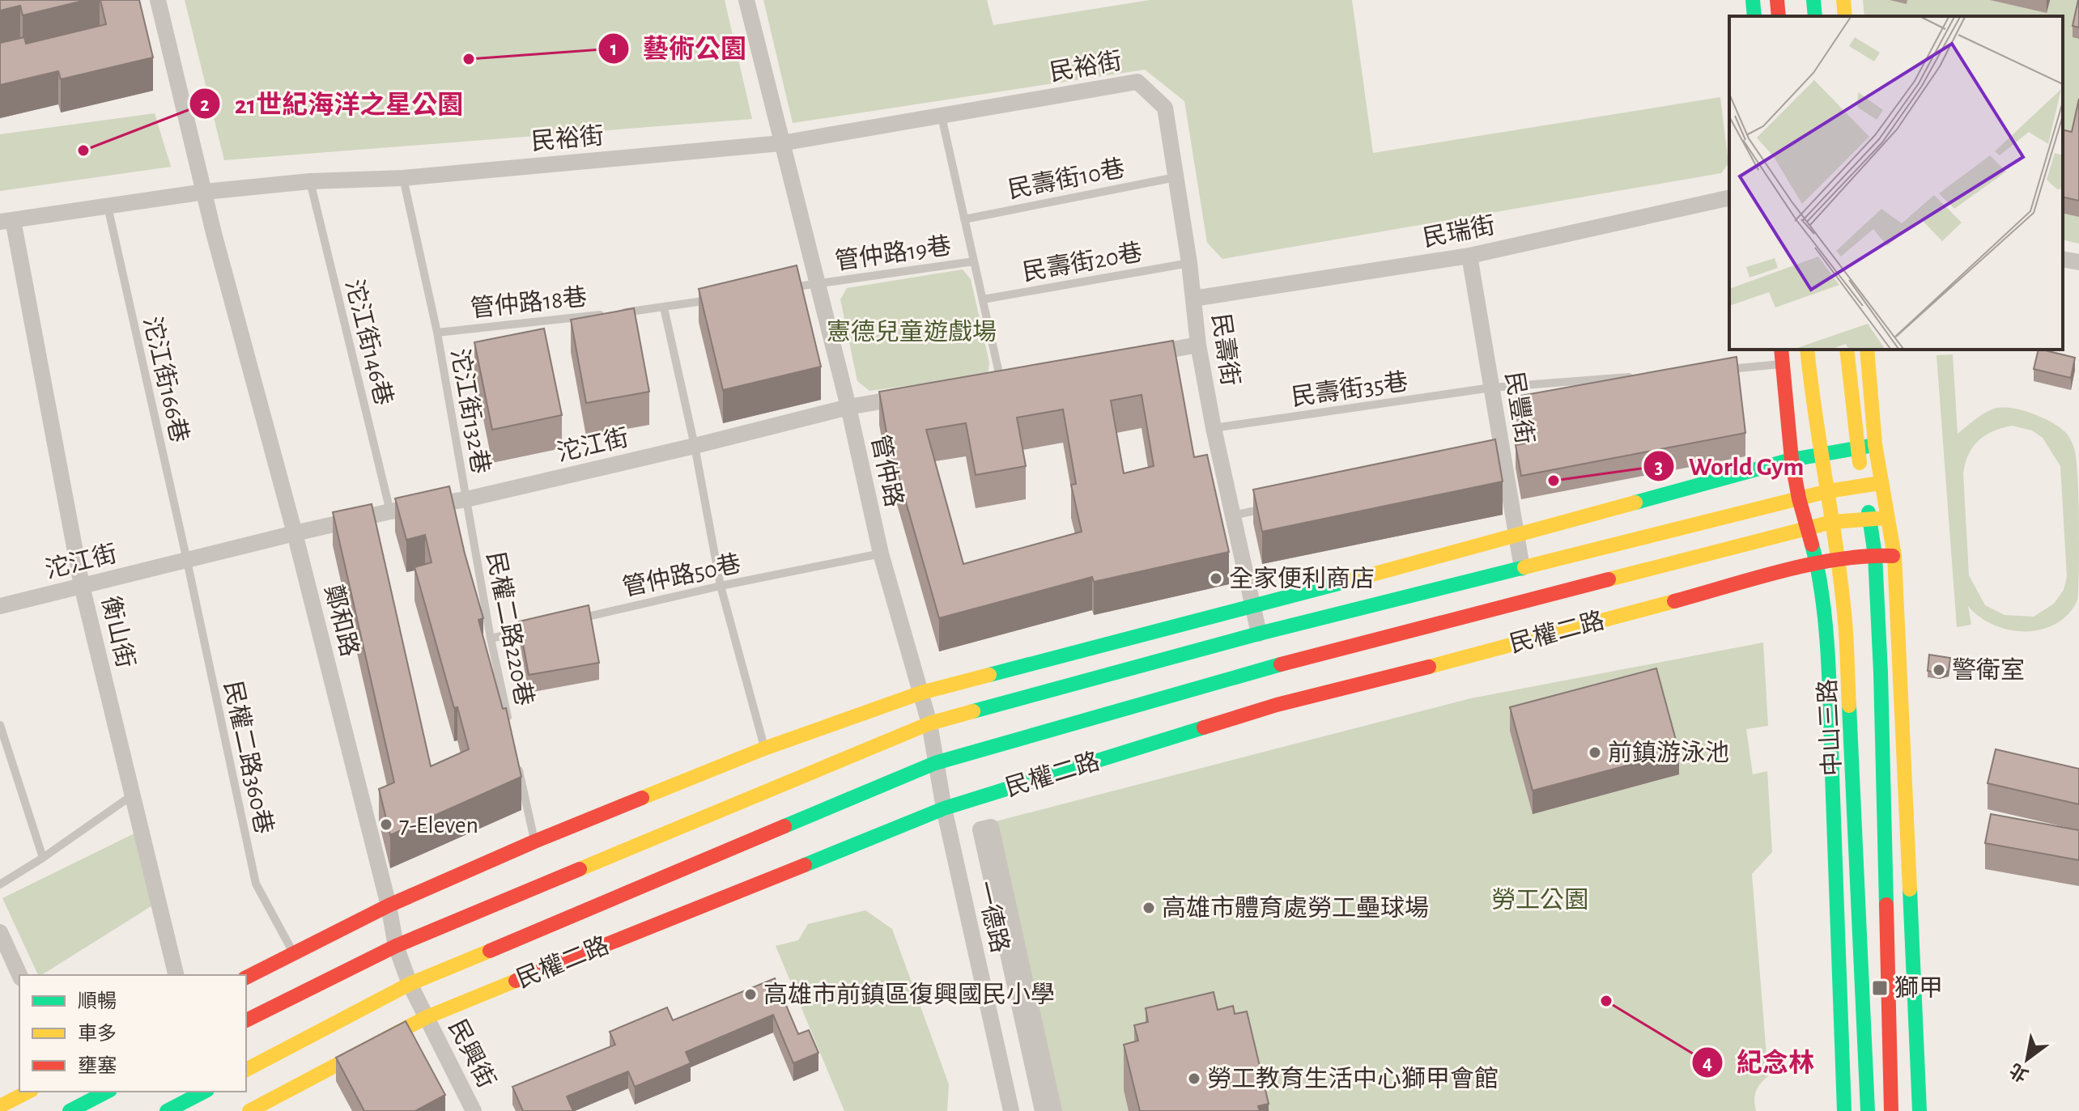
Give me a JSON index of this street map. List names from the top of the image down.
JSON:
{
  "streets": {
    "main road": ["民權二路", "中山三路"],
    "street": [
      "民裕街",
      "民瑞街",
      "民壽街",
      "民豐街",
      "沱江街",
      "管仲路",
      "鄭和路",
      "衡山街",
      "一德路",
      "民興街"
    ],
    "lane": [
      "民壽街10巷",
      "管仲路19巷",
      "民壽街20巷",
      "管仲路18巷",
      "沱江街146巷",
      "沱江街166巷",
      "民壽街35巷",
      "沱江街132巷",
      "管仲路50巷",
      "民權二路220巷",
      "民權二路360巷"
    ]
  },
  "crossings": [
    ["民裕街", "沱江街146巷"],
    ["民裕街", "民壽街"],
    ["民裕街", "沱江街166巷"],
    ["民裕街", "沱江街132巷"],
    ["民裕街", "管仲路"],
    ["民裕街", "鄭和路"],
    ["民裕街", "衡山街"],
    ["民壽街10巷", "民壽街"],
    ["民瑞街", "民壽街"],
    ["民瑞街", "民豐街"],
    ["管仲路19巷", "管仲路"],
    ["民壽街20巷", "民壽街"],
    ["管仲路18巷", "沱江街132巷"],
    ["沱江街146巷", "沱江街"],
    ["民壽街", "民壽街35巷"],
    ["沱江街166巷", "沱江街"],
    ["沱江街166巷", "民權二路360巷"],
    ["民壽街35巷", "民豐街"],
    ["沱江街132巷", "沱江街"],
    ["沱江街132巷", "民權二路220巷"],
    ["沱江街", "管仲路"],
    ["沱江街", "鄭和路"],
    ["沱江街", "民權二路220巷"],
    ["沱江街", "衡山街"],
    ["沱江街", "民權二路360巷"],
    ["管仲路", "管仲路50巷"],
    ["管仲路", "民權二路"],
    ["管仲路", "一德路"],
    ["鄭和路", "民權二路"],
    ["鄭和路", "民興街"],
    ["民權二路", "中山三路"],
    ["民權二路", "一德路"],
    ["民權二路", "民興街"]
  ],
  "parks": ["憲德兒童遊戲場", "勞工公園"],
  "places": {
    "other": [
      "藝術公園",
      "21世紀海洋之星公園",
      "World Gym",
      "全家便利商店",
      "警衛室",
      "前鎮游泳池",
      "7-Eleven",
      "高雄市體育處勞工壘球場",
      "高雄市前鎮區復興國民小學",
      "紀念林",
      "勞工教育生活中心獅甲會館"
    ],
    "transit": ["獅甲"]
  },
  "legend": ["順暢", "車多", "壅塞"],
  "north": "bottom left"
}
